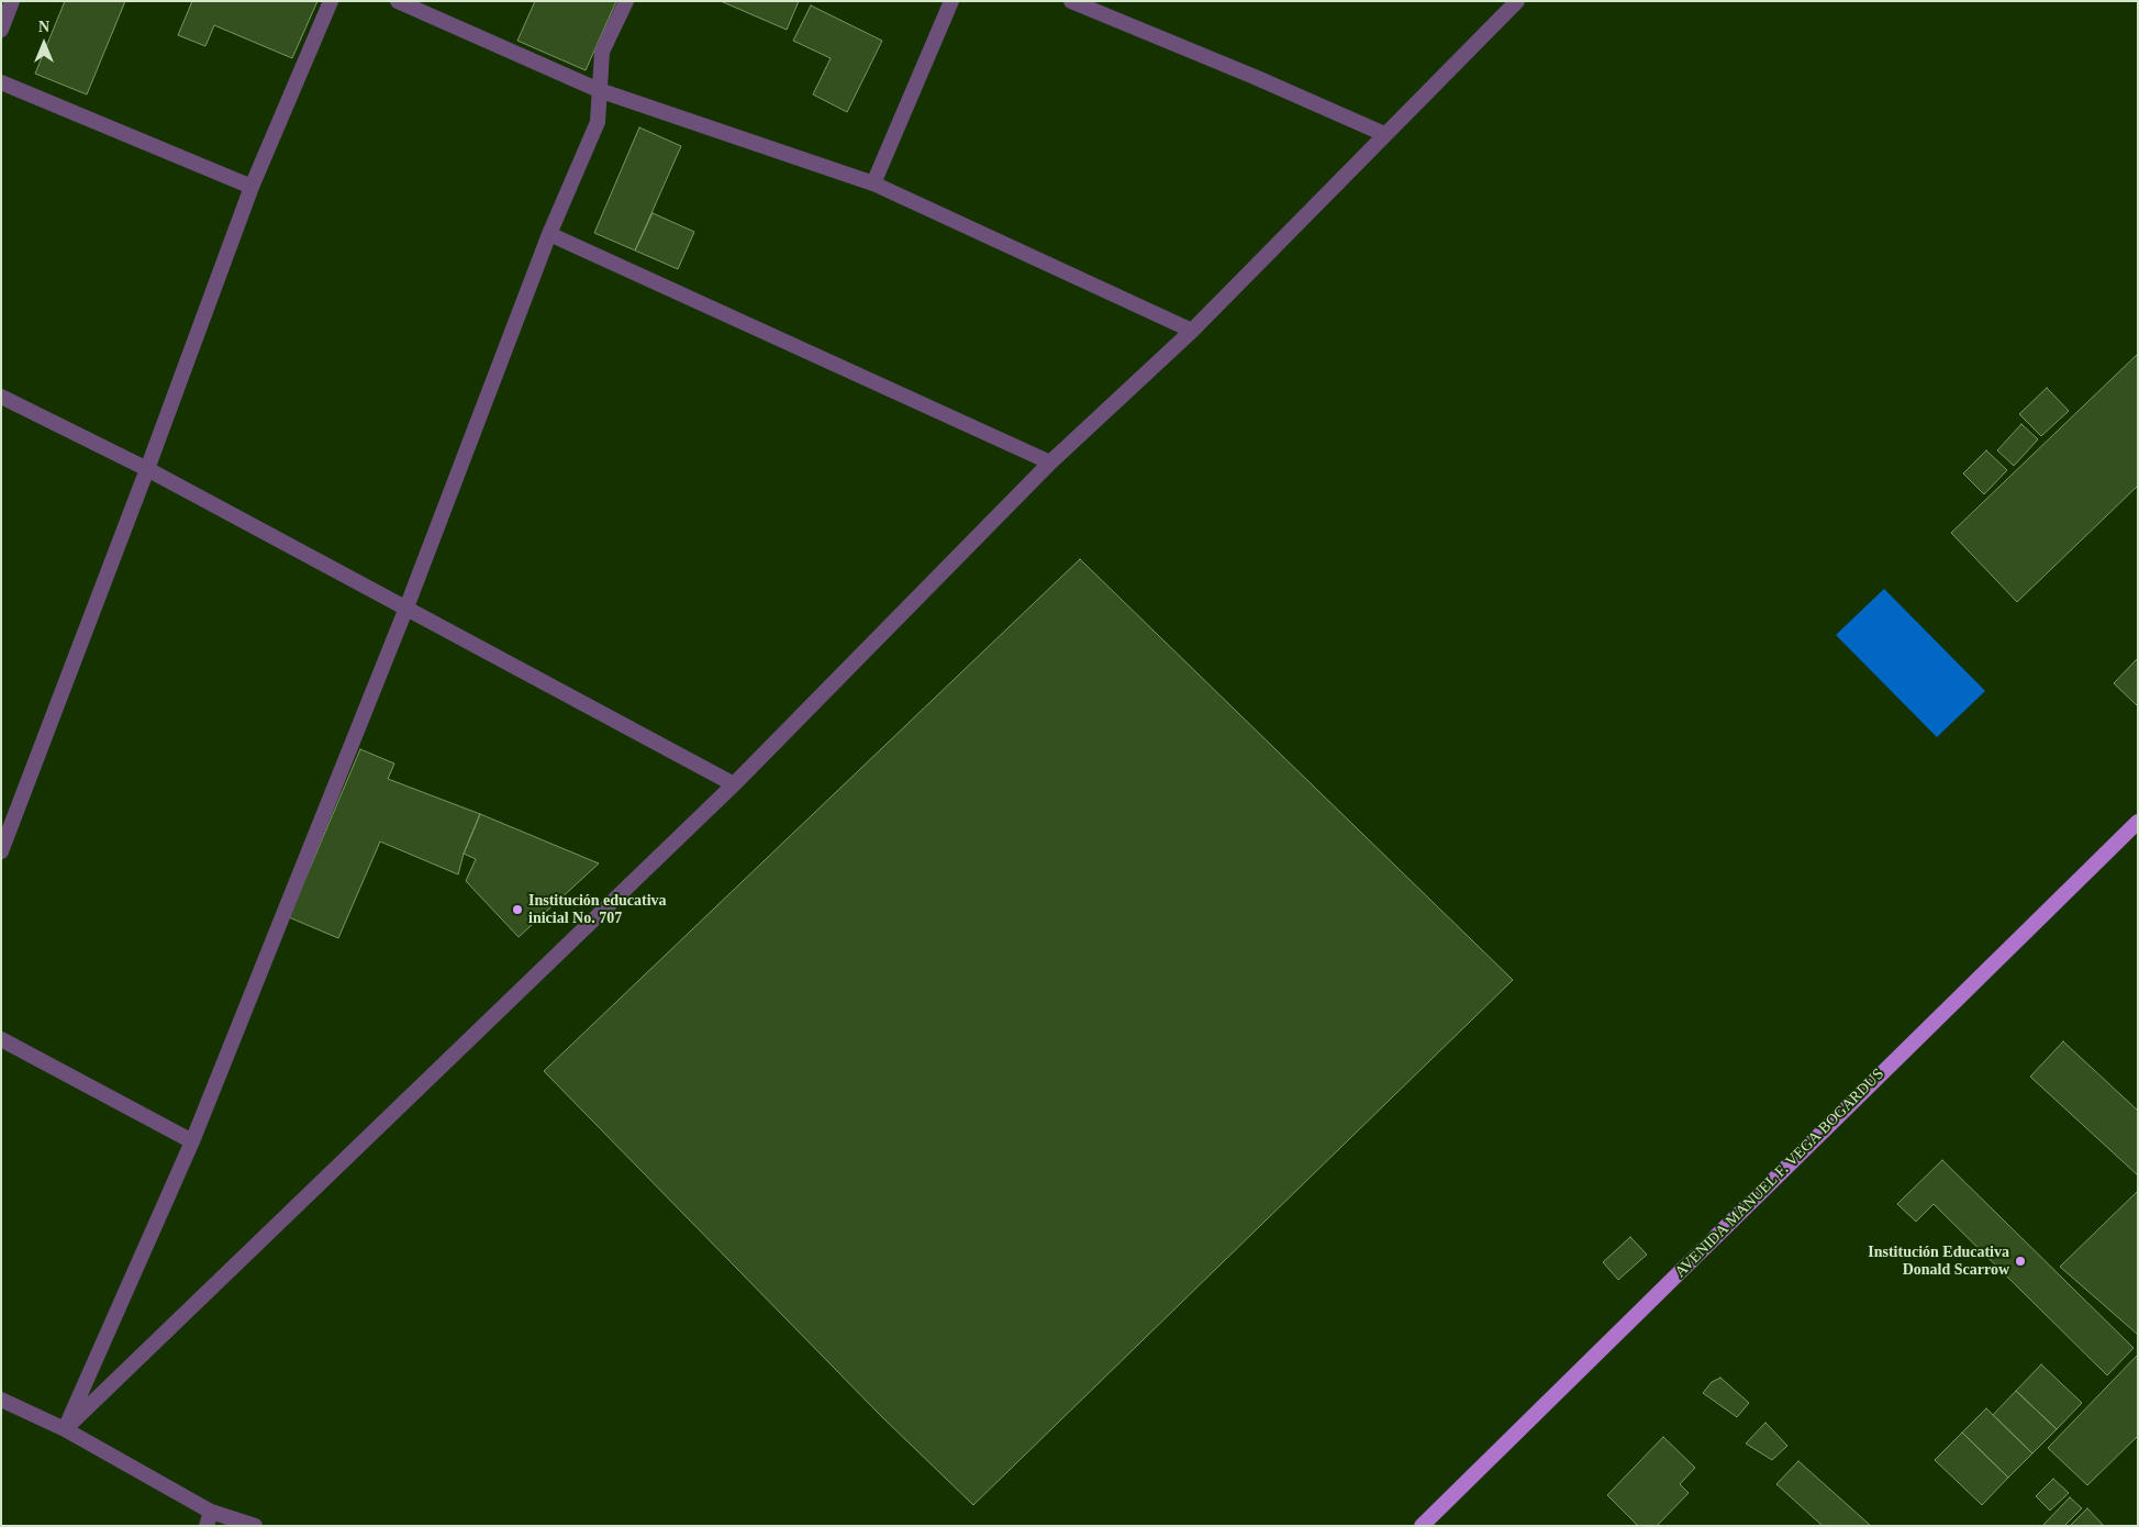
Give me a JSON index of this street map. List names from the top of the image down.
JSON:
{
  "streets": {
    "main road": ["AVENIDA MANUEL F. VEGA BOGARDUS"]
  },
  "places": ["Institución educativa inicial No. 707", "Institución Educativa Donald Scarrow"],
  "north": "top"
}
